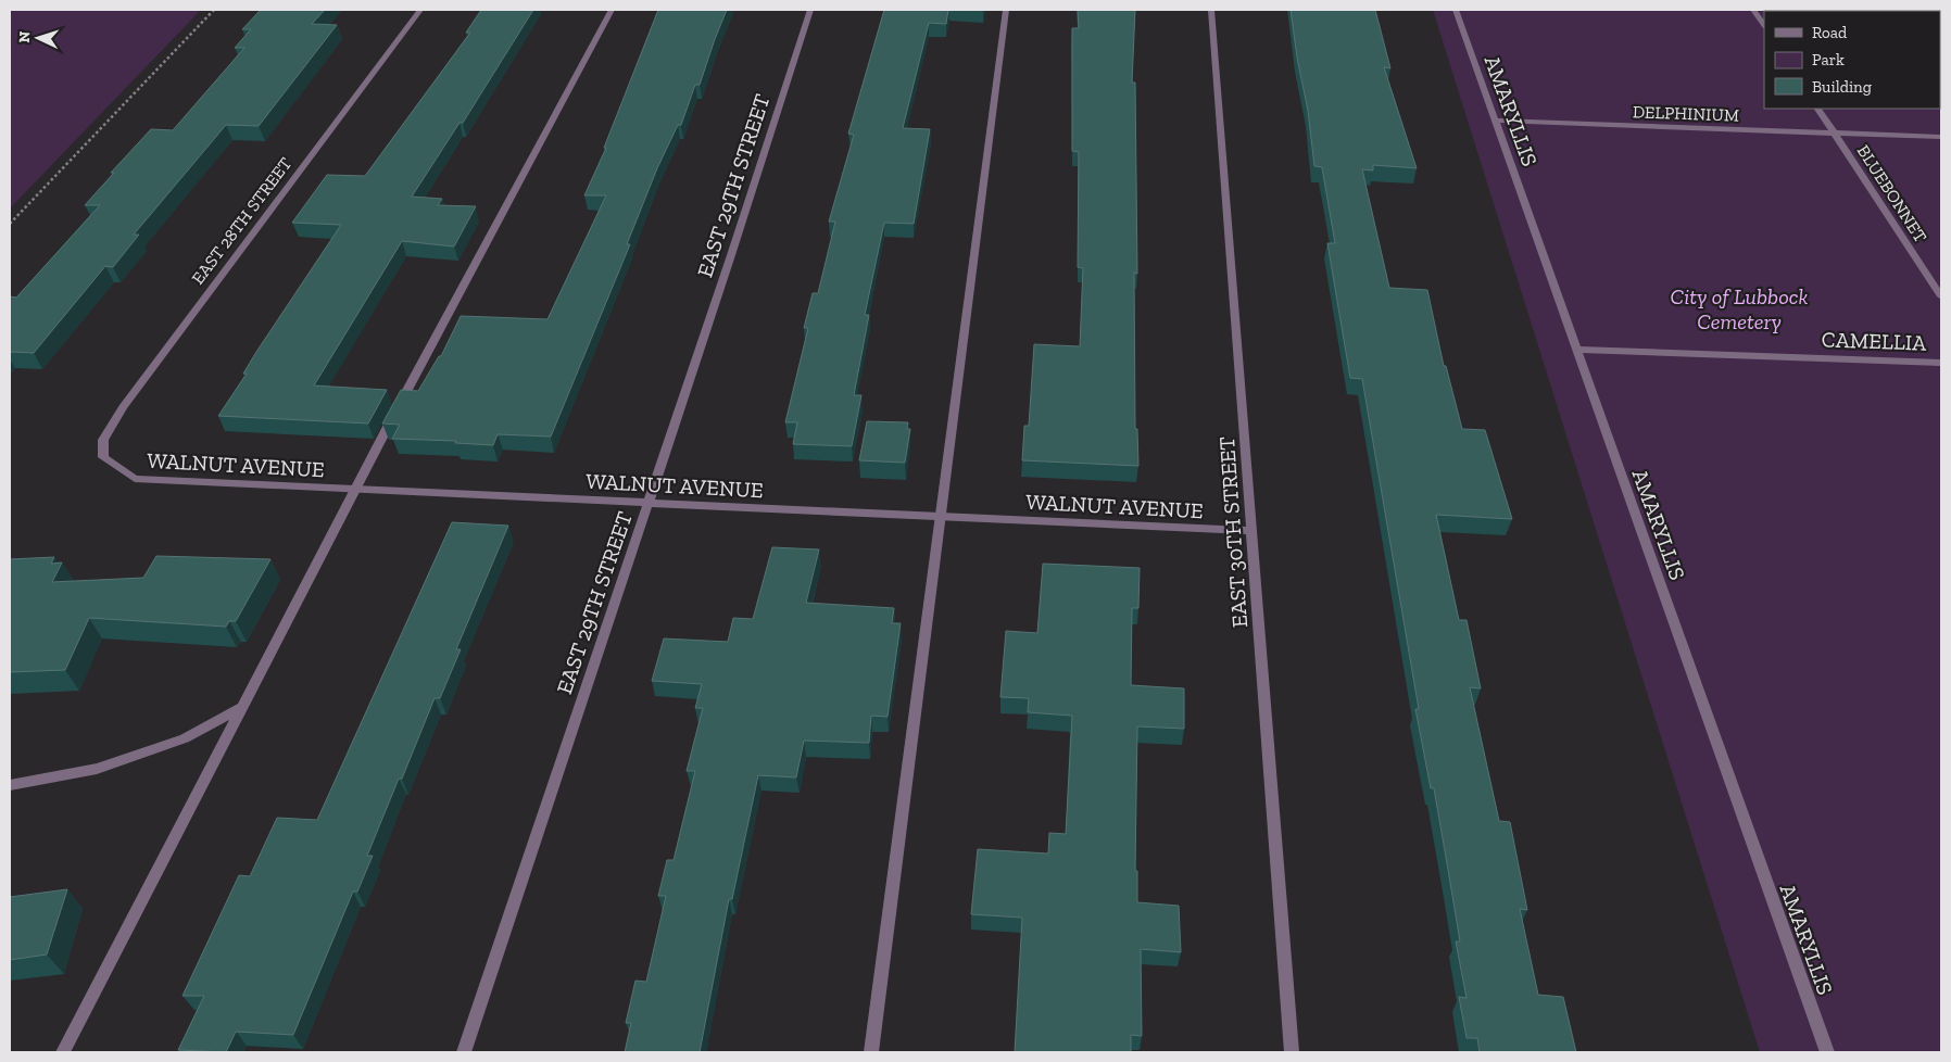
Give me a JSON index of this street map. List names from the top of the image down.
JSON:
{
  "streets": {
    "street": [
      "AMARYLLIS",
      "DELPHINIUM",
      "EAST 29TH STREET",
      "BLUEBONNET",
      "EAST 28TH STREET",
      "CAMELLIA",
      "WALNUT AVENUE",
      "EAST 30TH STREET"
    ]
  },
  "crossings": [
    ["AMARYLLIS", "DELPHINIUM"],
    ["AMARYLLIS", "CAMELLIA"],
    ["DELPHINIUM", "BLUEBONNET"],
    ["EAST 29TH STREET", "WALNUT AVENUE"],
    ["EAST 28TH STREET", "WALNUT AVENUE"],
    ["WALNUT AVENUE", "EAST 30TH STREET"]
  ],
  "parks": ["City of Lubbock Cemetery"],
  "legend": ["Road", "Park", "Building"],
  "north": "left"
}
